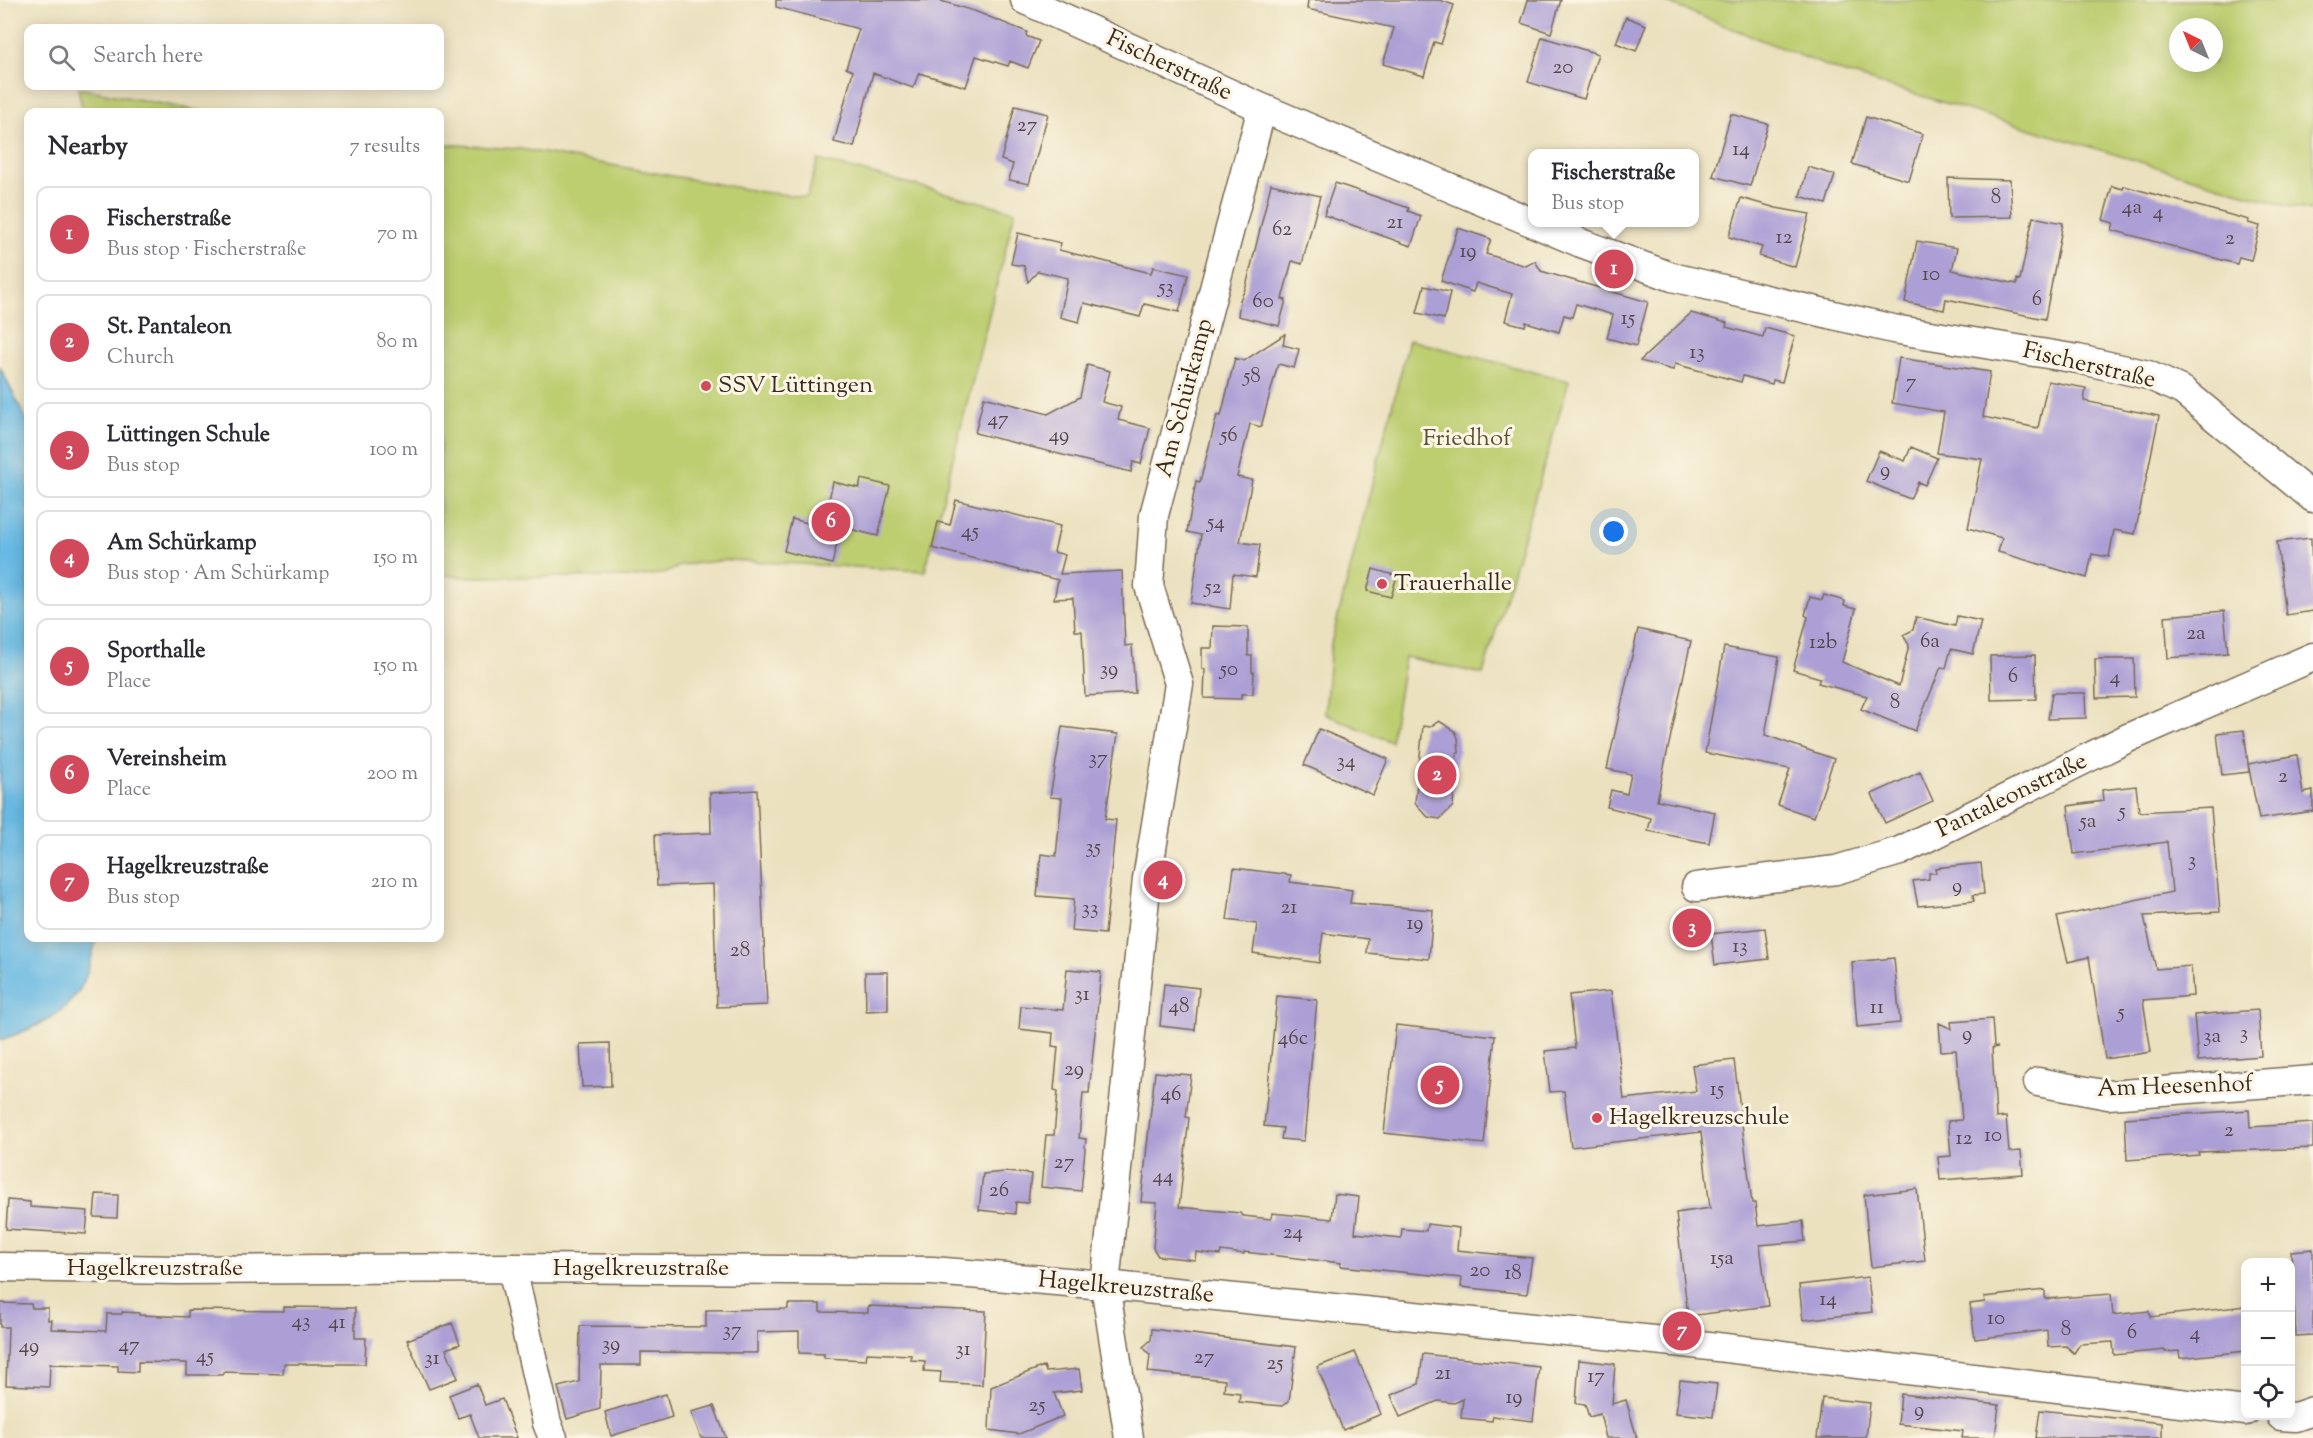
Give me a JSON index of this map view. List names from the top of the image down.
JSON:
{
  "streets": {
    "street": [
      "Fischerstraße",
      "Am Schürkamp",
      "Pantaleonstraße",
      "Am Heesenhof",
      "Hagelkreuzstraße"
    ]
  },
  "crossings": [
    ["Fischerstraße", "Am Schürkamp"],
    ["Am Schürkamp", "Hagelkreuzstraße"]
  ],
  "parks": ["Friedhof"],
  "places": ["SSV Lüttingen", "Trauerhalle", "Hagelkreuzschule"],
  "house_numbers": [
    "20",
    "27",
    "14",
    "8",
    "4a",
    "4",
    "21",
    "62",
    "12",
    "2",
    "19",
    "10",
    "53",
    "6",
    "60",
    "15",
    "13",
    "58",
    "7",
    "47",
    "49",
    "56",
    "9",
    "54",
    "45",
    "52",
    "2a",
    "6a",
    "12b",
    "39",
    "50",
    "6",
    "4",
    "8",
    "37",
    "34",
    "2",
    "5",
    "5a",
    "35",
    "3",
    "9",
    "21",
    "33",
    "19",
    "13",
    "28",
    "31",
    "48",
    "11",
    "5",
    "3",
    "9",
    "3a",
    "46c",
    "29",
    "15",
    "46",
    "2",
    "10",
    "12",
    "27",
    "44",
    "26",
    "24",
    "15a",
    "20",
    "18",
    "14",
    "10",
    "43",
    "41",
    "8",
    "37",
    "6",
    "4",
    "39",
    "47",
    "49",
    "31",
    "45",
    "27",
    "31",
    "25",
    "21",
    "17",
    "19",
    "25",
    "9"
  ],
  "north": "top left",
  "page": {
    "search": "Search here",
    "heading": ["Nearby", "7 results"],
    "popup": ["Fischerstraße", "Bus stop"],
    "list": [
      {
        "mark": "1",
        "name": "Fischerstraße",
        "note": "Bus stop · Fischerstraße",
        "value": "70 m"
      },
      {
        "mark": "2",
        "name": "St. Pantaleon",
        "note": "Church",
        "value": "80 m"
      },
      {
        "mark": "3",
        "name": "Lüttingen Schule",
        "note": "Bus stop",
        "value": "100 m"
      },
      {
        "mark": "4",
        "name": "Am Schürkamp",
        "note": "Bus stop · Am Schürkamp",
        "value": "150 m"
      },
      {
        "mark": "5",
        "name": "Sporthalle",
        "note": "Place",
        "value": "150 m"
      },
      {
        "mark": "6",
        "name": "Vereinsheim",
        "note": "Place",
        "value": "200 m"
      },
      {
        "mark": "7",
        "name": "Hagelkreuzstraße",
        "note": "Bus stop",
        "value": "210 m"
      }
    ],
    "pins": [
      "1",
      "6",
      "2",
      "4",
      "3",
      "5",
      "7"
    ],
    "map_buttons": ["+", "−"]
  }
}
